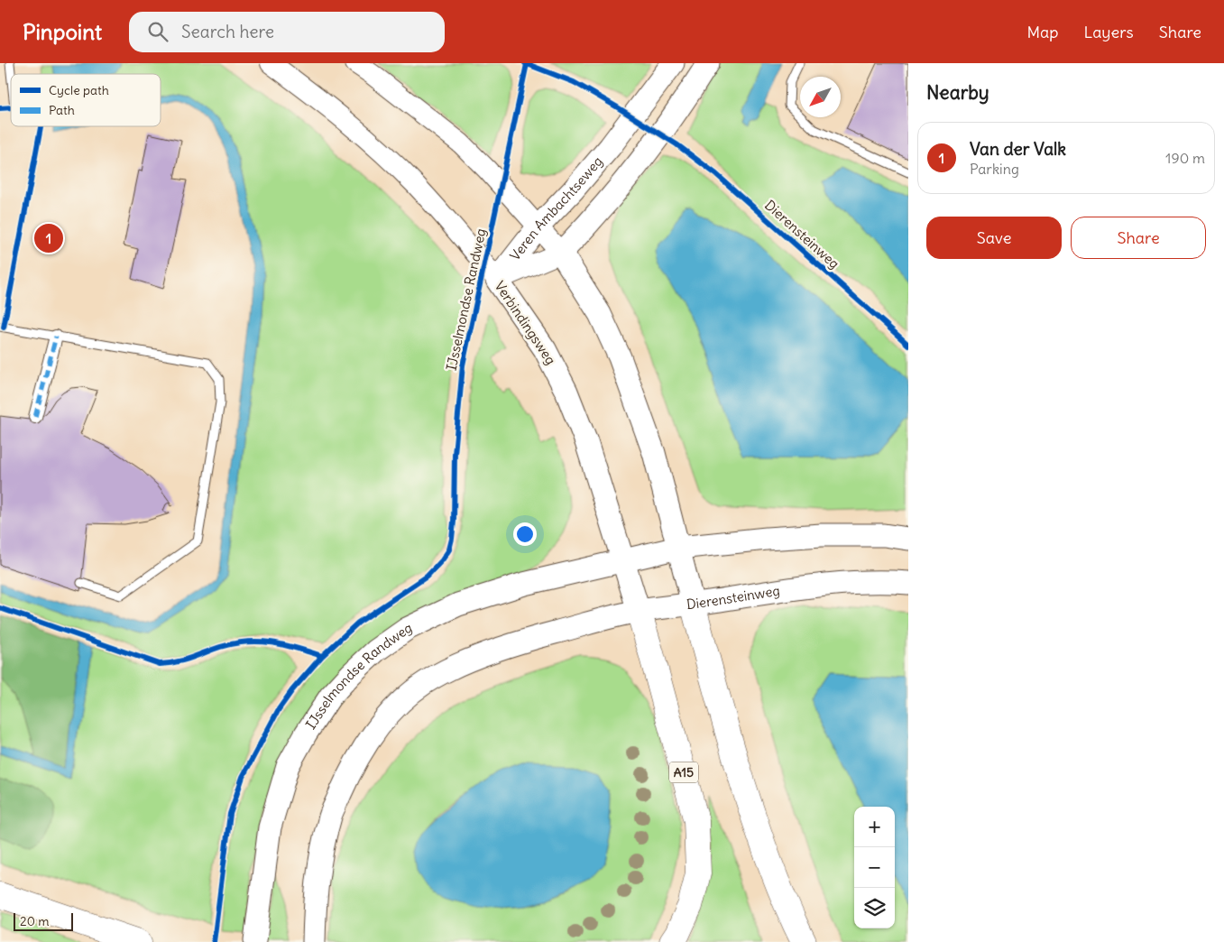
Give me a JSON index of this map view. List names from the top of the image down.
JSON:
{
  "streets": {
    "highway": ["A15"],
    "main road": [
      "Veren Ambachtseweg",
      "Dierensteinweg",
      "IJsselmondse Randweg",
      "Verbindingsweg"
    ]
  },
  "crossings": [
    ["Veren Ambachtseweg", "Verbindingsweg"],
    ["Dierensteinweg", "Verbindingsweg"],
    ["Dierensteinweg", "A15"],
    ["IJsselmondse Randweg", "Verbindingsweg"],
    ["Verbindingsweg", "A15"]
  ],
  "legend": ["Cycle path", "Path"],
  "scale_bar": "20 m",
  "north": "bottom left",
  "page": {
    "header": "Pinpoint",
    "search": "Search here",
    "nav": ["Map", "Layers", "Share"],
    "heading": "Nearby",
    "list": [
      {
        "mark": "1",
        "name": "Van der Valk",
        "note": "Parking",
        "value": "190 m"
      }
    ],
    "buttons": ["Save", "Share"],
    "pins": "1",
    "map_buttons": ["+", "−"],
    "scale": "20 m"
  }
}
